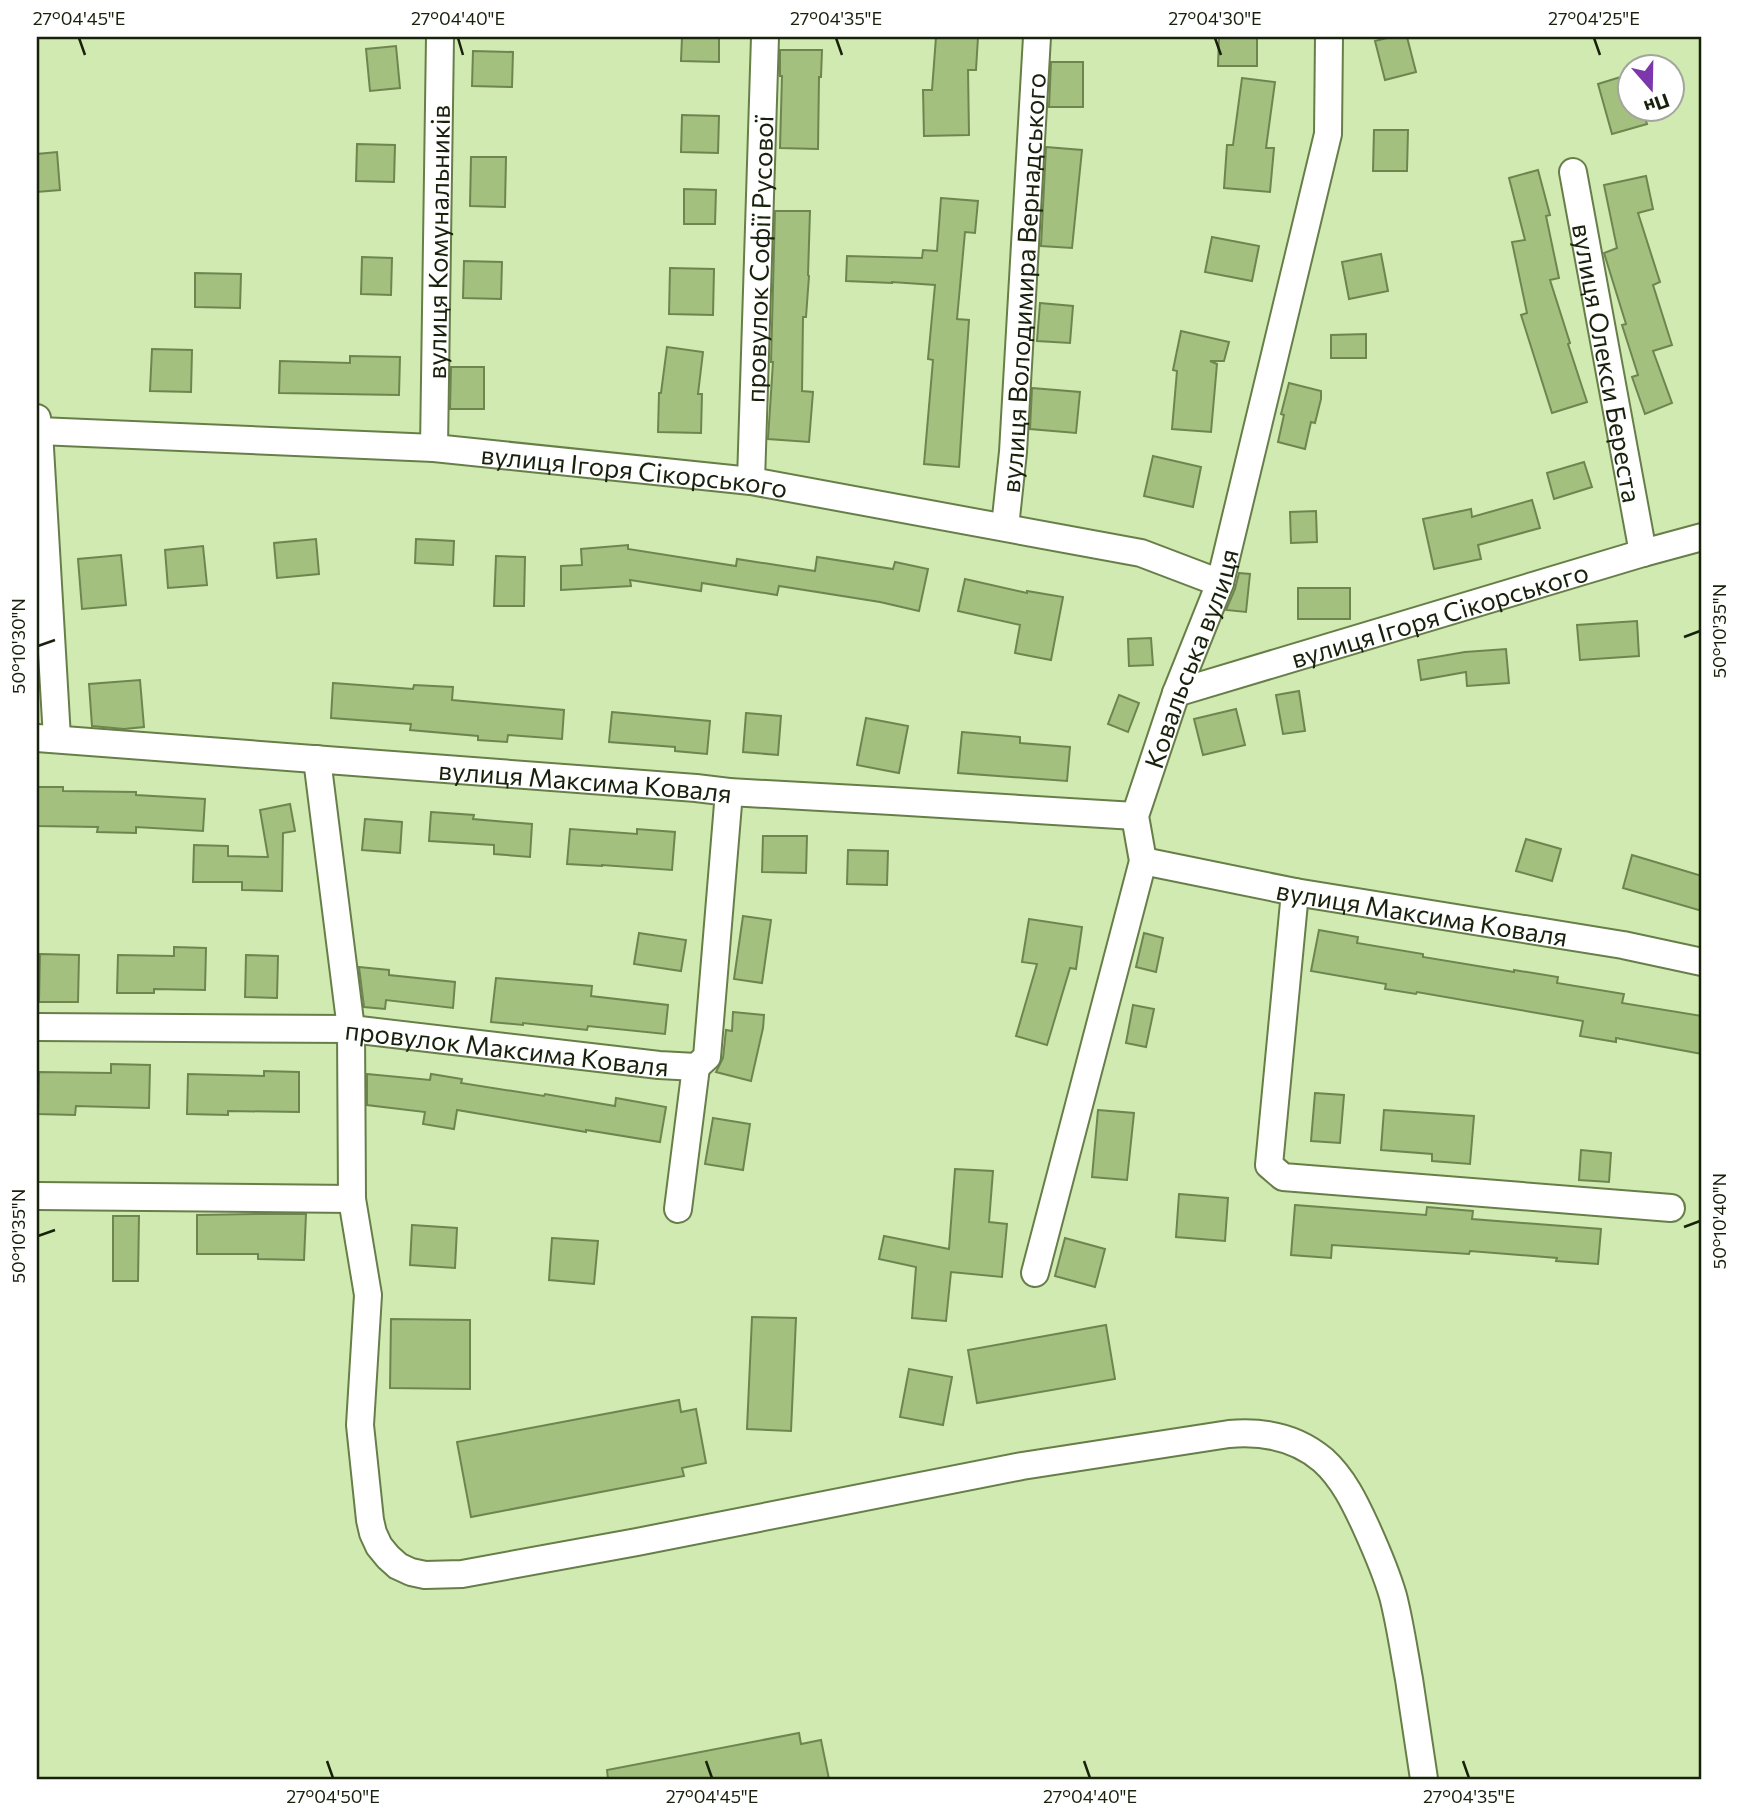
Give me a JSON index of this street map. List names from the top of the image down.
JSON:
{
  "streets": {
    "street": [
      "вулиця Комунальників",
      "провулок Софії Русової",
      "вулиця Володимира Вернадського",
      "вулиця Олекси Береста",
      "вулиця Ігоря Сікорського",
      "Ковальська вулиця",
      "вулиця Максима Коваля",
      "провулок Максима Коваля"
    ]
  },
  "crossings": [
    ["вулиця Комунальників", "вулиця Ігоря Сікорського"],
    ["провулок Софії Русової", "вулиця Ігоря Сікорського"],
    ["вулиця Володимира Вернадського", "вулиця Ігоря Сікорського"],
    ["вулиця Олекси Береста", "вулиця Ігоря Сікорського"],
    ["вулиця Ігоря Сікорського", "Ковальська вулиця"],
    ["Ковальська вулиця", "вулиця Максима Коваля"],
    ["вулиця Максима Коваля", "провулок Максима Коваля"]
  ],
  "north": "bottom",
  "coordinates": [
    "27°04'45\"E",
    "27°04'40\"E",
    "27°04'35\"E",
    "27°04'30\"E",
    "27°04'25\"E",
    "50°10'35\"N",
    "50°10'30\"N",
    "50°10'40\"N",
    "27°04'50\"E"
  ]
}
